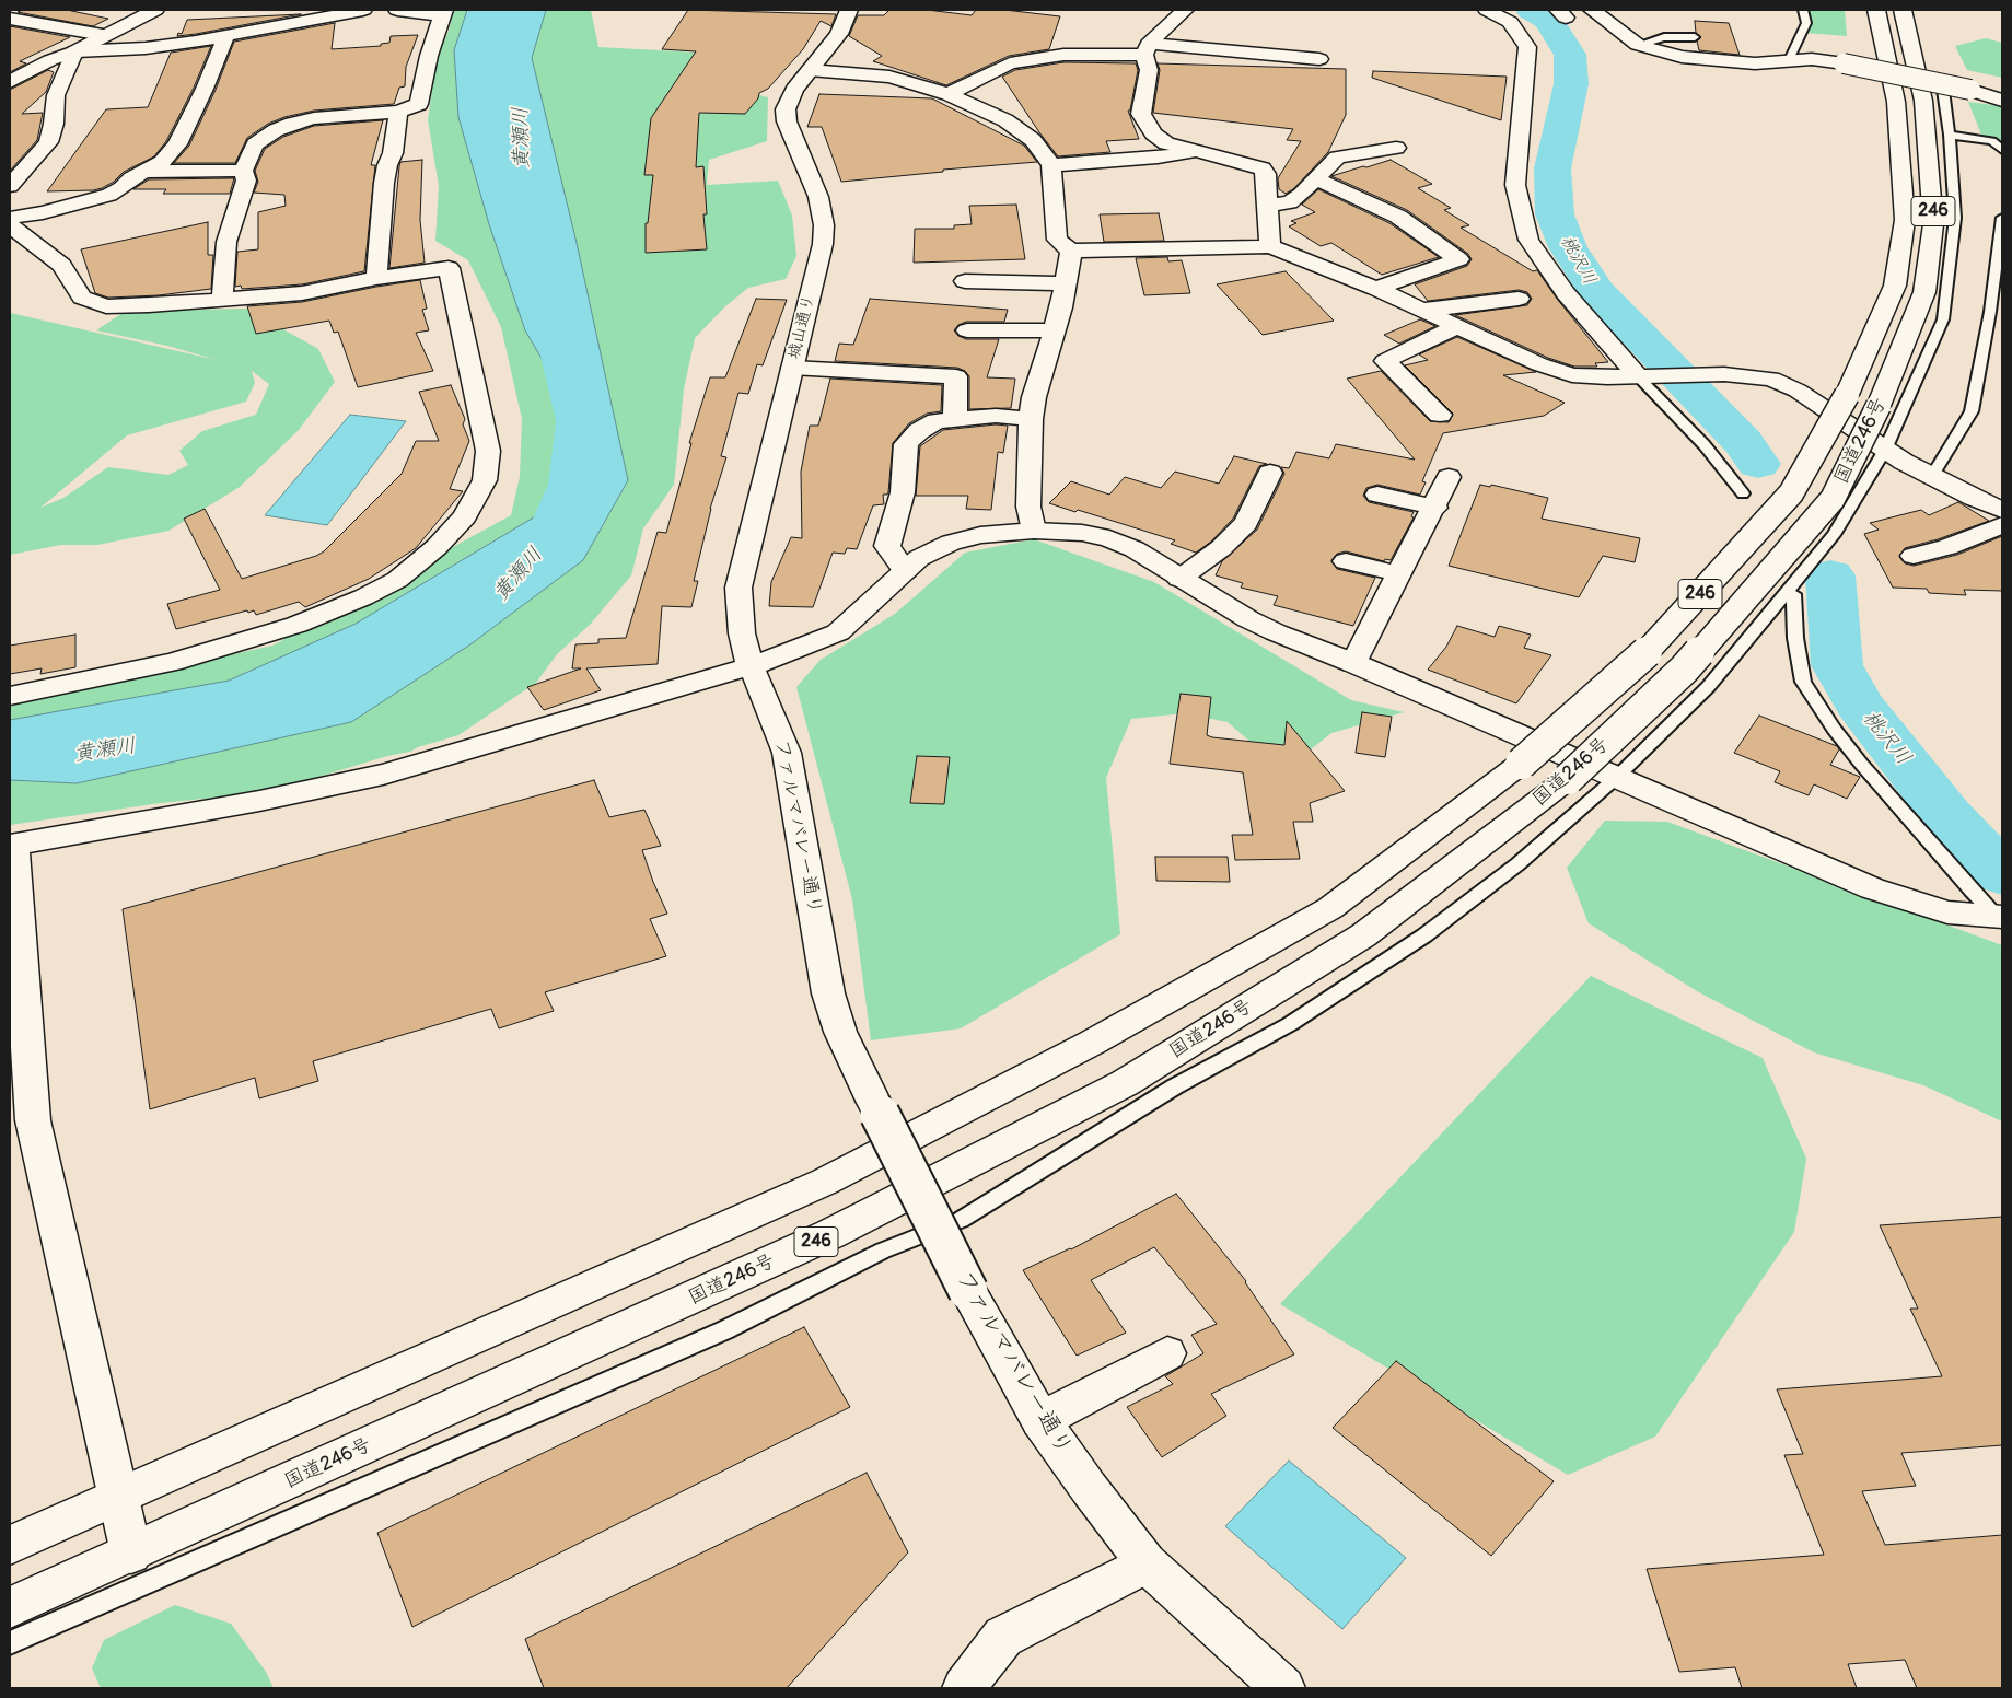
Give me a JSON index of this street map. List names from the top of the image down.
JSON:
{
  "streets": {
    "main road": [
      "246",
      "城山通り",
      "国道246号",
      "ファルマバレー通り"
    ]
  },
  "crossings": [
    ["城山通り", "ファルマバレー通り"]
  ],
  "water": ["黄瀬川", "桃沢川"]
}
